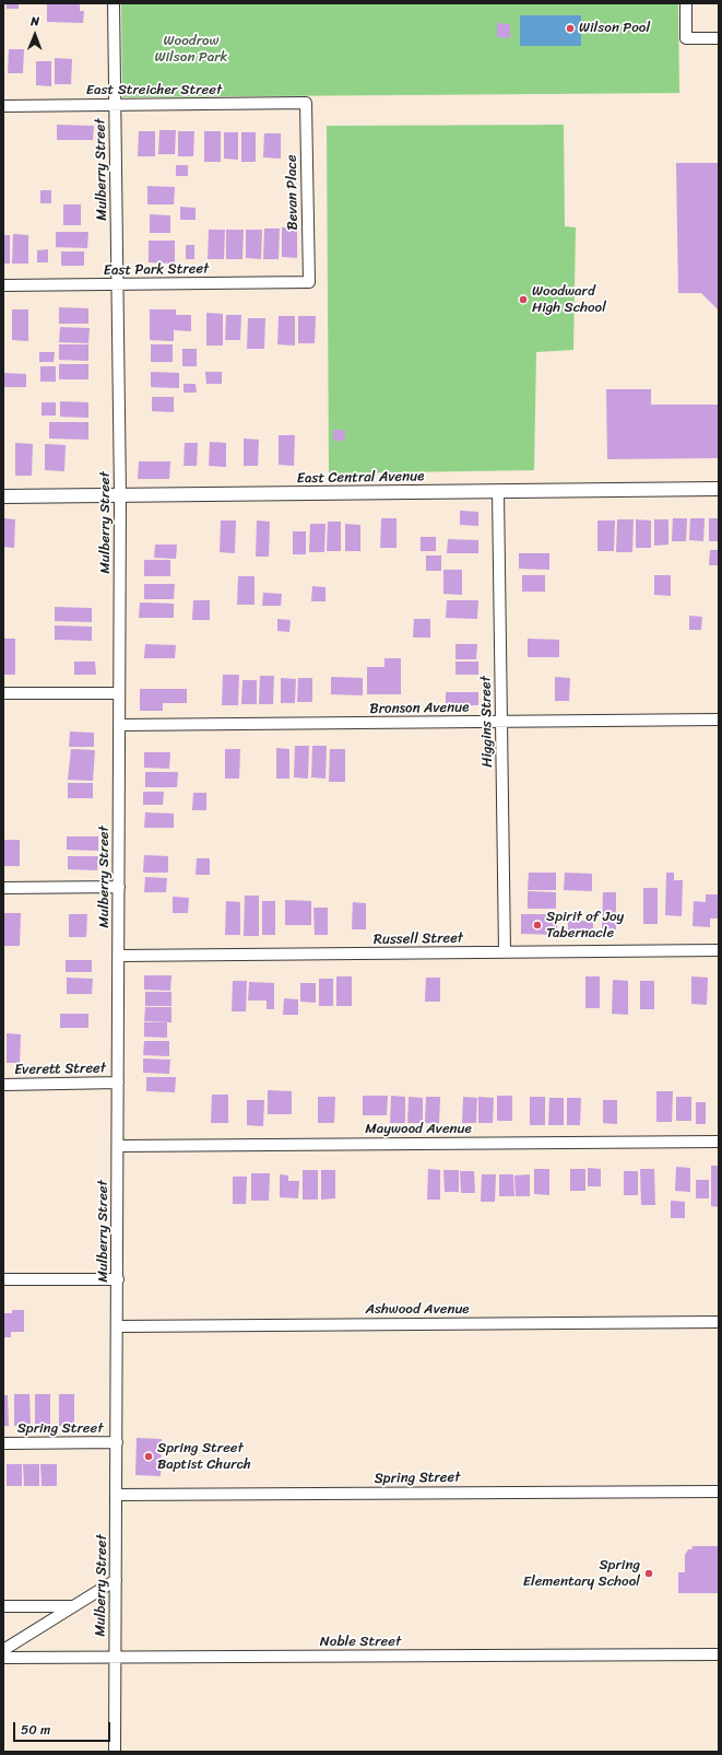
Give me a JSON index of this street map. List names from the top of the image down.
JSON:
{
  "streets": {
    "street": [
      "East Streicher Street",
      "Mulberry Street",
      "Bevan Place",
      "East Park Street",
      "East Central Avenue",
      "Bronson Avenue",
      "Higgins Street",
      "Russell Street",
      "Everett Street",
      "Maywood Avenue",
      "Ashwood Avenue",
      "Spring Street",
      "Noble Street"
    ]
  },
  "crossings": [
    ["East Streicher Street", "Mulberry Street"],
    ["East Streicher Street", "Bevan Place"],
    ["Mulberry Street", "East Park Street"],
    ["Mulberry Street", "East Central Avenue"],
    ["Mulberry Street", "Bronson Avenue"],
    ["Mulberry Street", "Russell Street"],
    ["Mulberry Street", "Everett Street"],
    ["Mulberry Street", "Maywood Avenue"],
    ["Mulberry Street", "Ashwood Avenue"],
    ["Mulberry Street", "Spring Street"],
    ["Mulberry Street", "Noble Street"],
    ["Bevan Place", "East Park Street"],
    ["East Central Avenue", "Higgins Street"],
    ["Bronson Avenue", "Higgins Street"],
    ["Higgins Street", "Russell Street"]
  ],
  "parks": ["Woodrow Wilson Park"],
  "places": [
    "Wilson Pool",
    "Woodward High School",
    "Spirit of Joy Tabernacle",
    "Spring Street Baptist Church",
    "Spring Elementary School"
  ],
  "scale_bar": "50 m",
  "north": "top"
}
